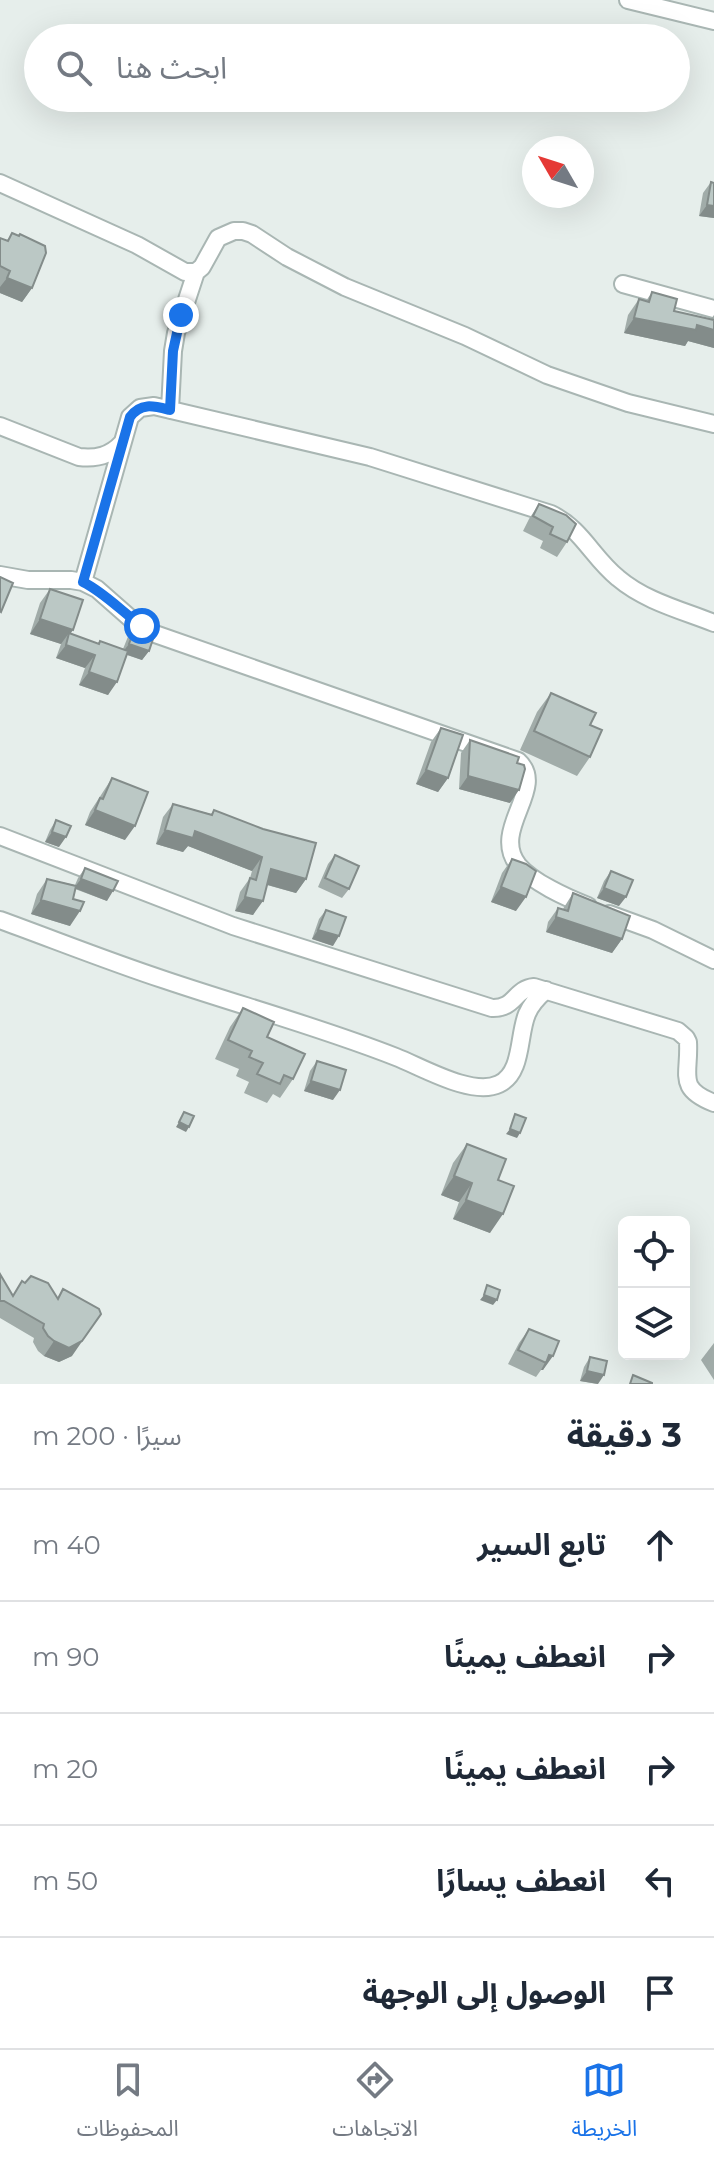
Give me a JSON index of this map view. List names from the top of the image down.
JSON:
{
  "north": "top left",
  "page": {
    "search": "ابحث هنا",
    "heading": ["3 دقيقة", "سيرًا · 200 m"],
    "list": [
      ["تابع السير", "40 m"],
      ["انعطف يمينًا", "90 m"],
      ["انعطف يمينًا", "20 m"],
      ["انعطف يسارًا", "50 m"],
      "الوصول إلى الوجهة"
    ],
    "nav": ["الخريطة", "الاتجاهات", "المحفوظات"]
  }
}
